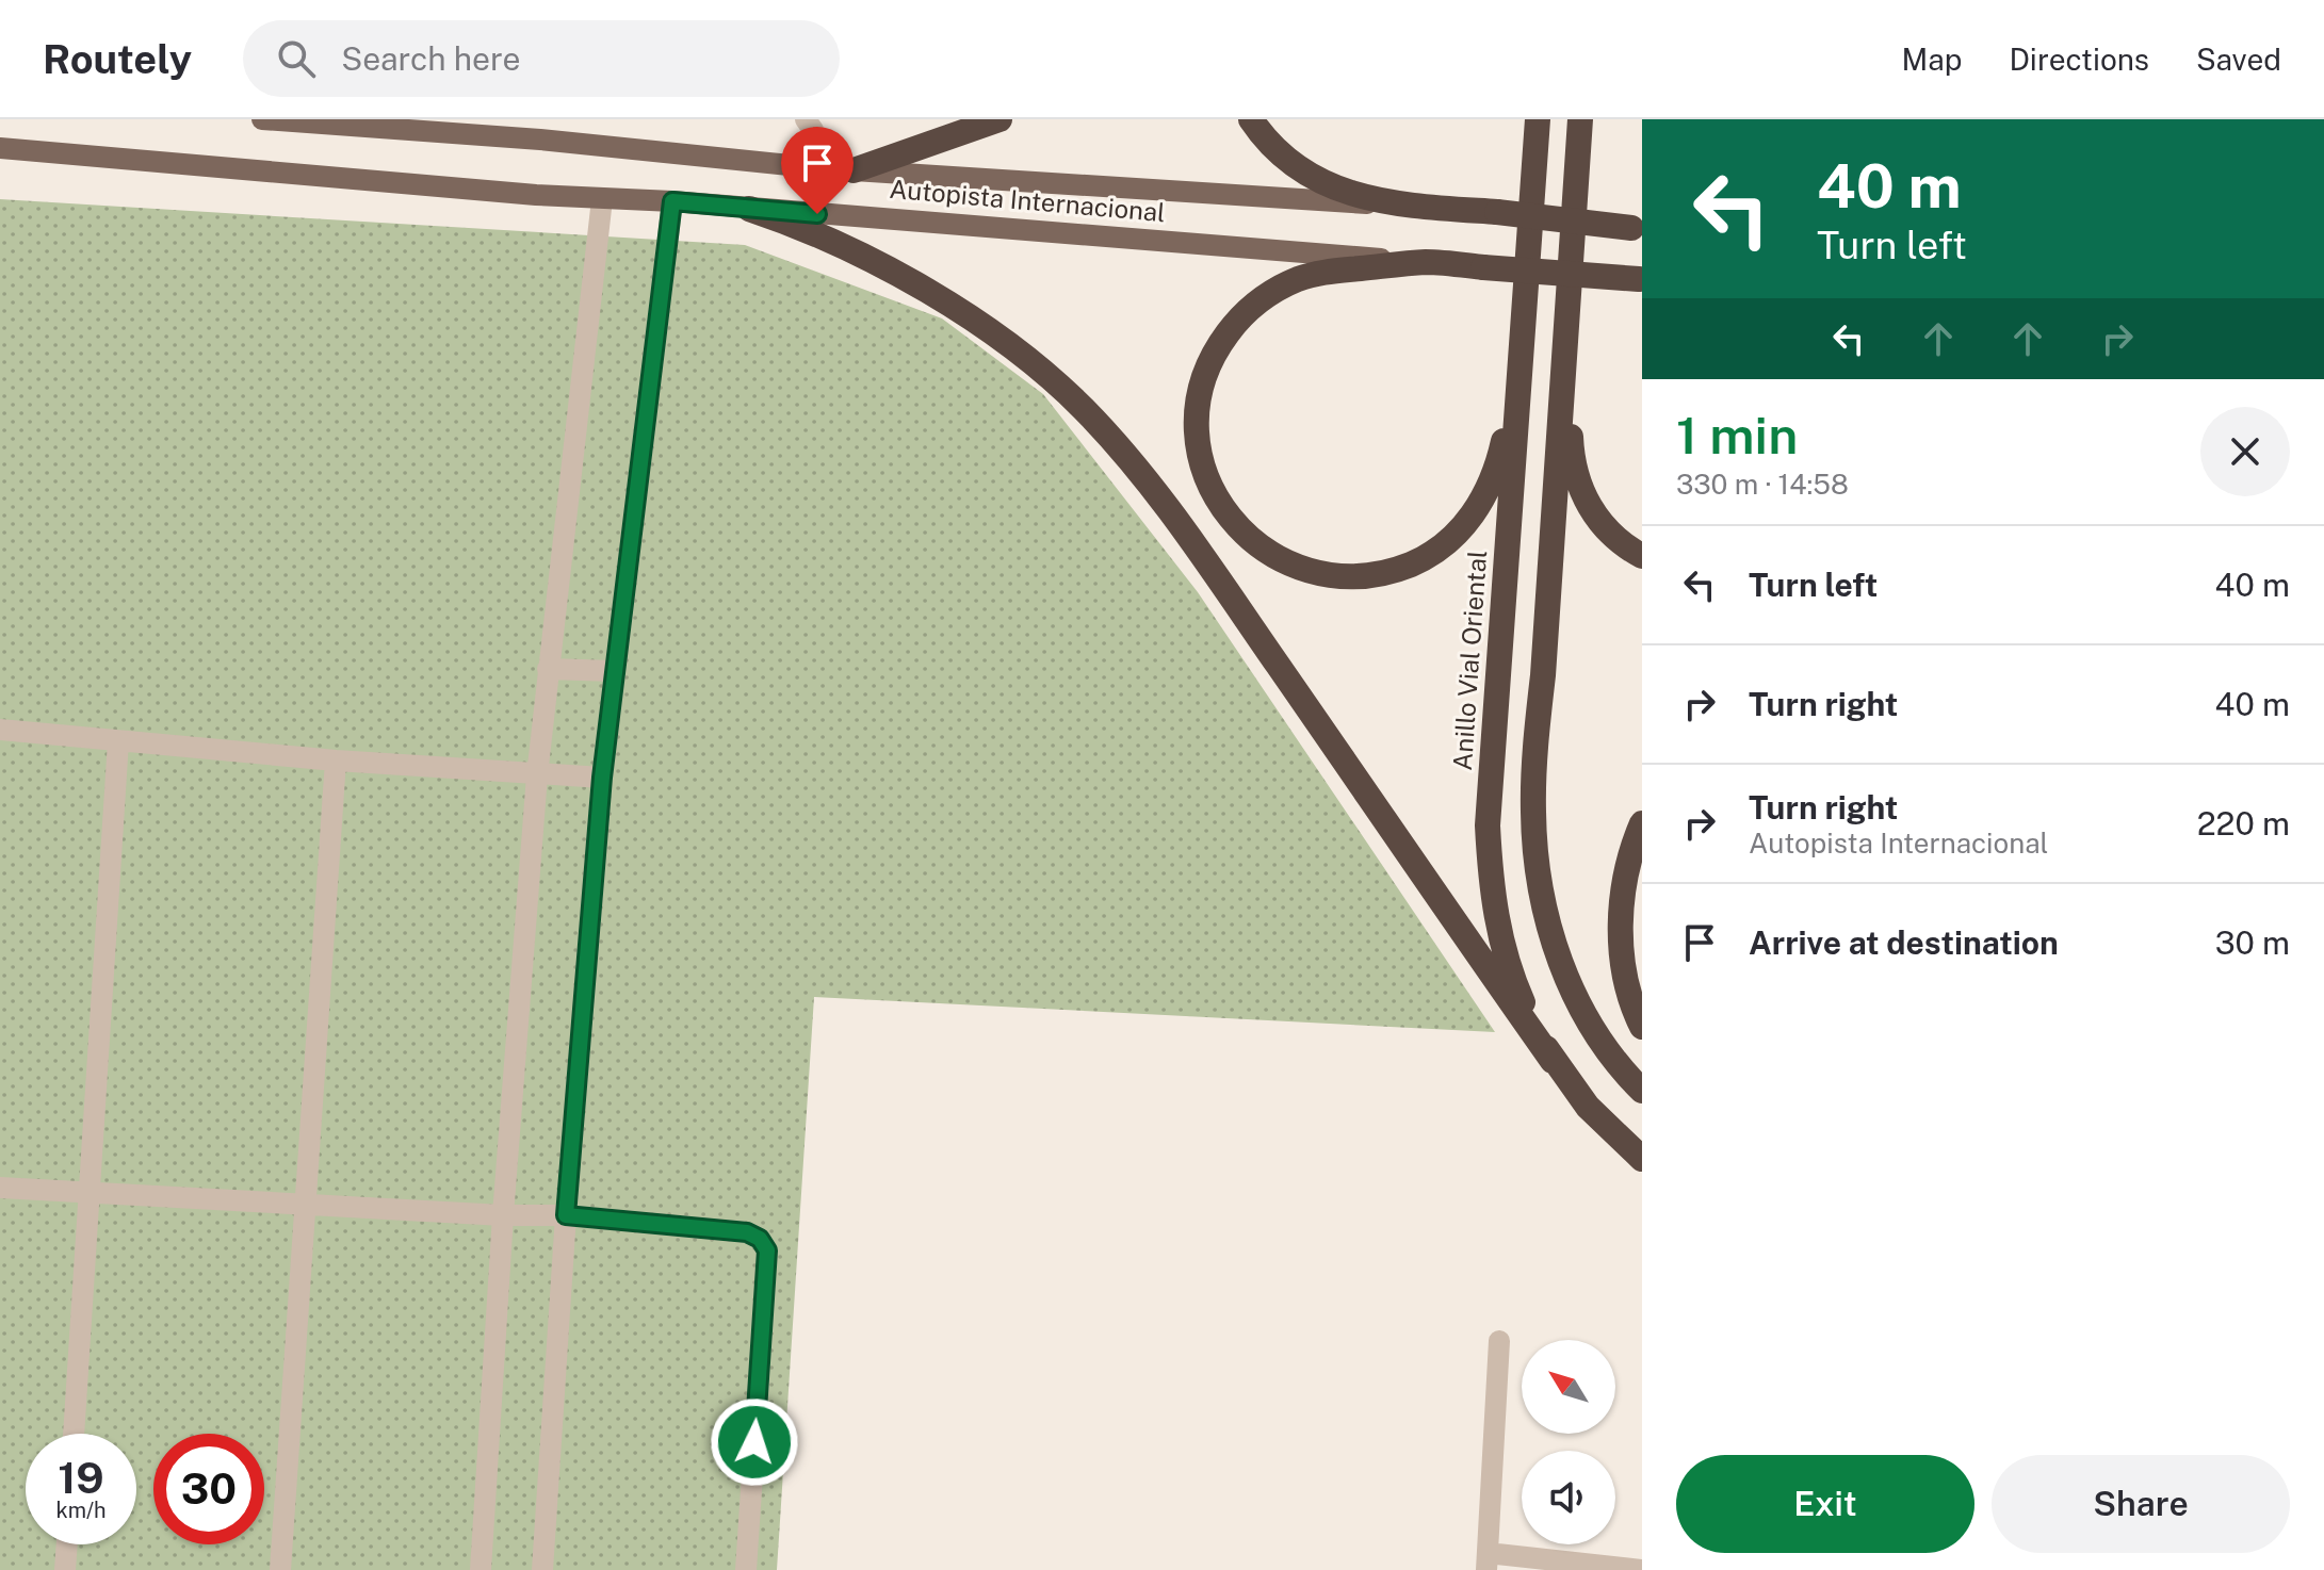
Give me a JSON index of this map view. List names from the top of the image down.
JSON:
{
  "streets": {
    "highway": ["Autopista Internacional", "Anillo Vial Oriental"]
  },
  "north": "top left",
  "page": {
    "header": "Routely",
    "search": "Search here",
    "nav": ["Map", "Directions", "Saved"],
    "turn": ["40 m", "Turn left"],
    "heading": ["1 min", "330 m · 14:58"],
    "list": [
      {
        "name": "Turn left",
        "value": "40 m"
      },
      {
        "name": "Turn right",
        "value": "40 m"
      },
      {
        "name": "Turn right",
        "note": "Autopista Internacional",
        "value": "220 m"
      },
      {
        "name": "Arrive at destination",
        "value": "30 m"
      }
    ],
    "speed": "19 km/h",
    "limit": "30",
    "buttons": ["Exit", "Share"]
  }
}
